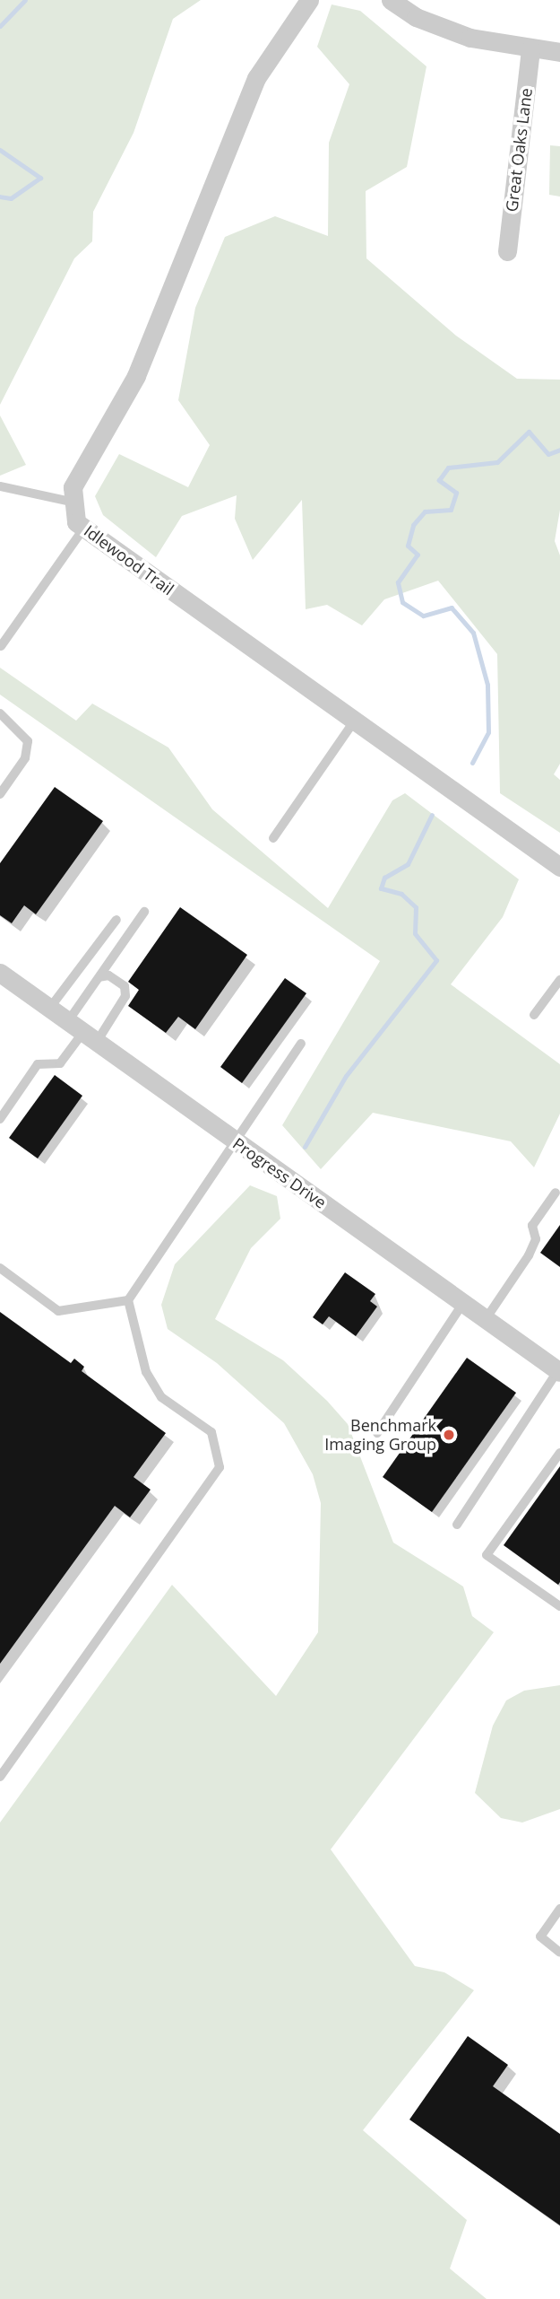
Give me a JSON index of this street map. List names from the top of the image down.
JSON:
{
  "streets": {
    "street": ["Great Oaks Lane", "Idlewood Trail", "Progress Drive"]
  },
  "places": ["Benchmark Imaging Group"]
}
